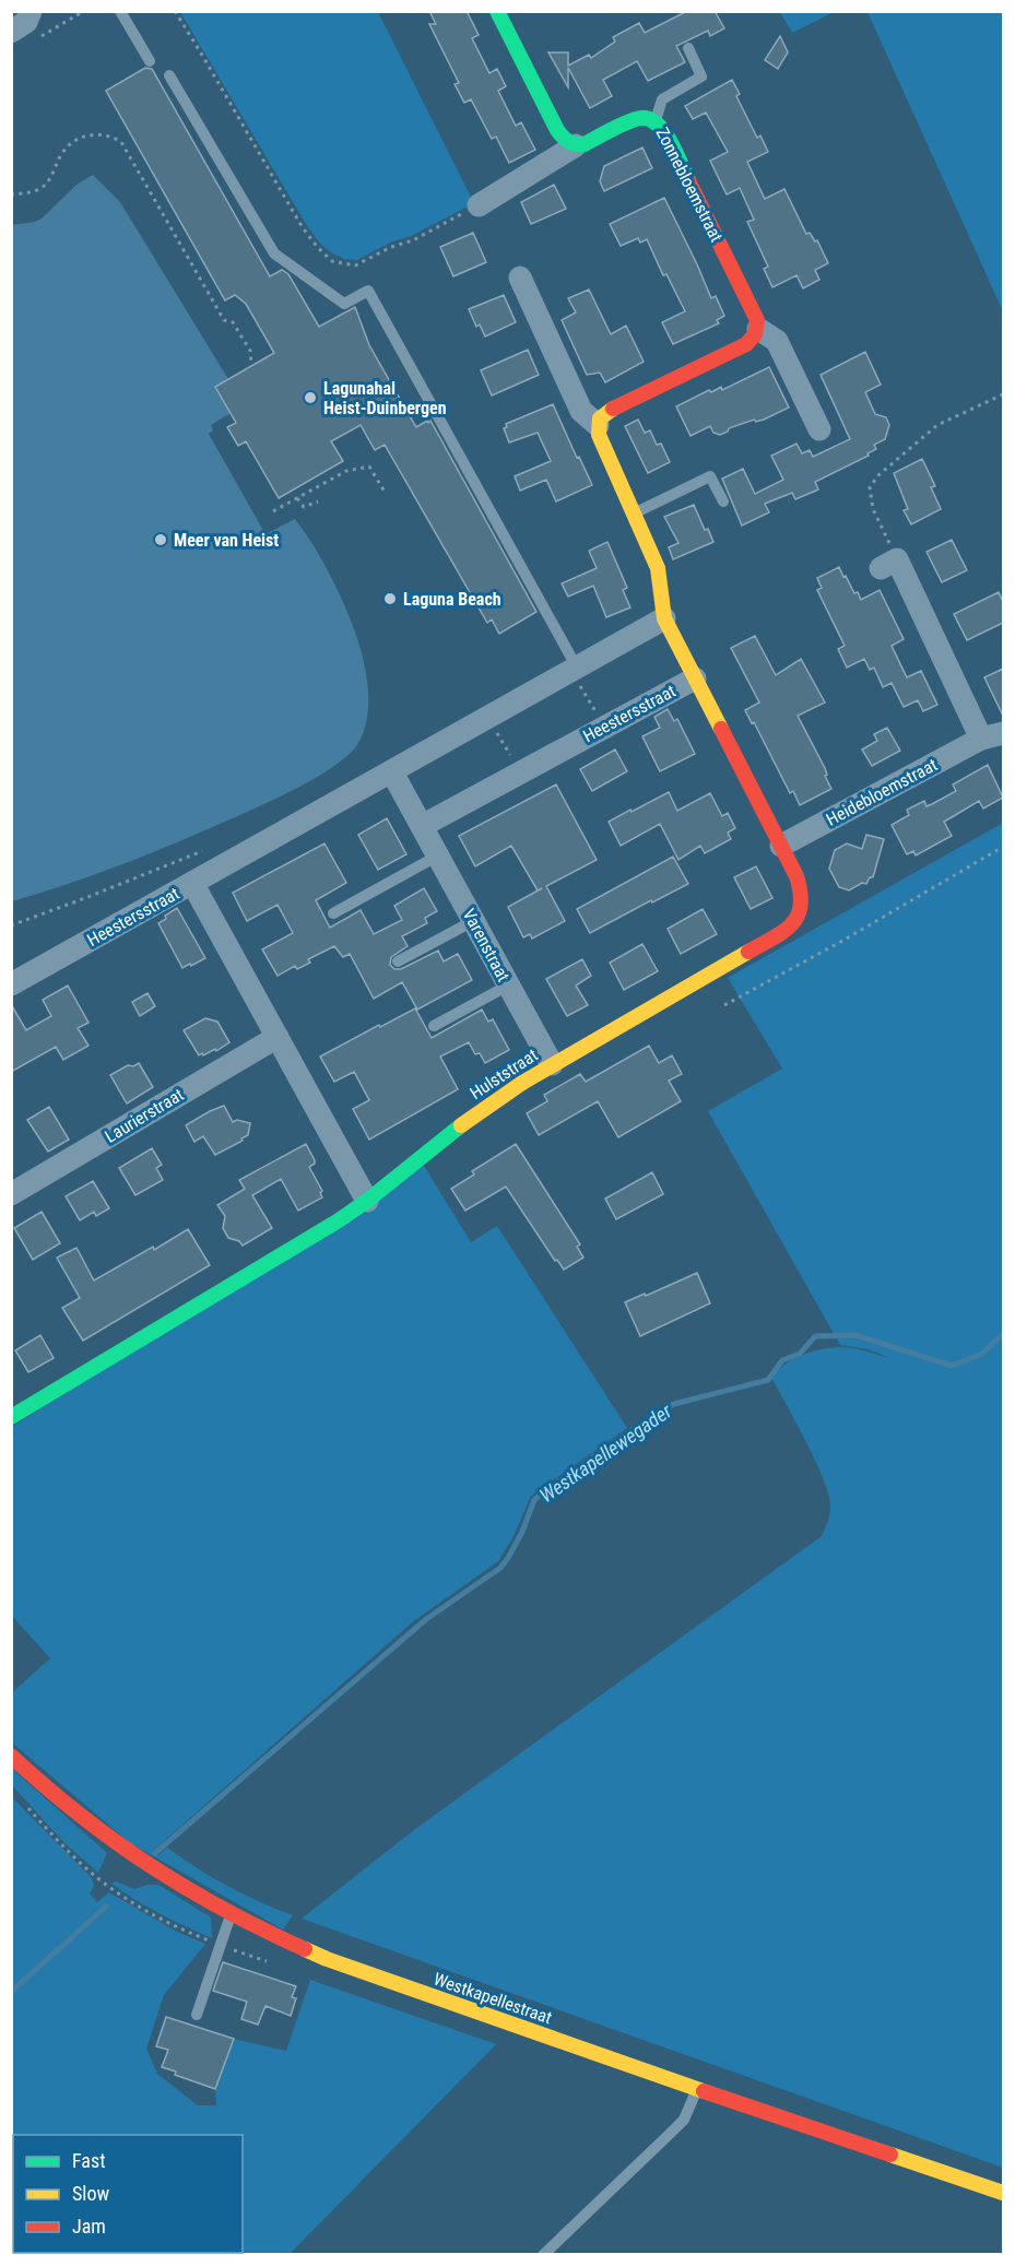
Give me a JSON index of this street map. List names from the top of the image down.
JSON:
{
  "streets": {
    "street": [
      "Zonnebloemstraat",
      "Heestersstraat",
      "Heidebloemstraat",
      "Varenstraat",
      "Hulststraat",
      "Laurierstraat",
      "Westkapellestraat"
    ]
  },
  "crossings": [
    ["Heestersstraat", "Varenstraat"],
    ["Heestersstraat", "Hulststraat"],
    ["Heidebloemstraat", "Hulststraat"],
    ["Varenstraat", "Hulststraat"]
  ],
  "water": ["Westkapellewegader"],
  "places": ["Lagunahal Heist-Duinbergen", "Meer van Heist", "Laguna Beach"],
  "legend": ["Fast", "Slow", "Jam"]
}
